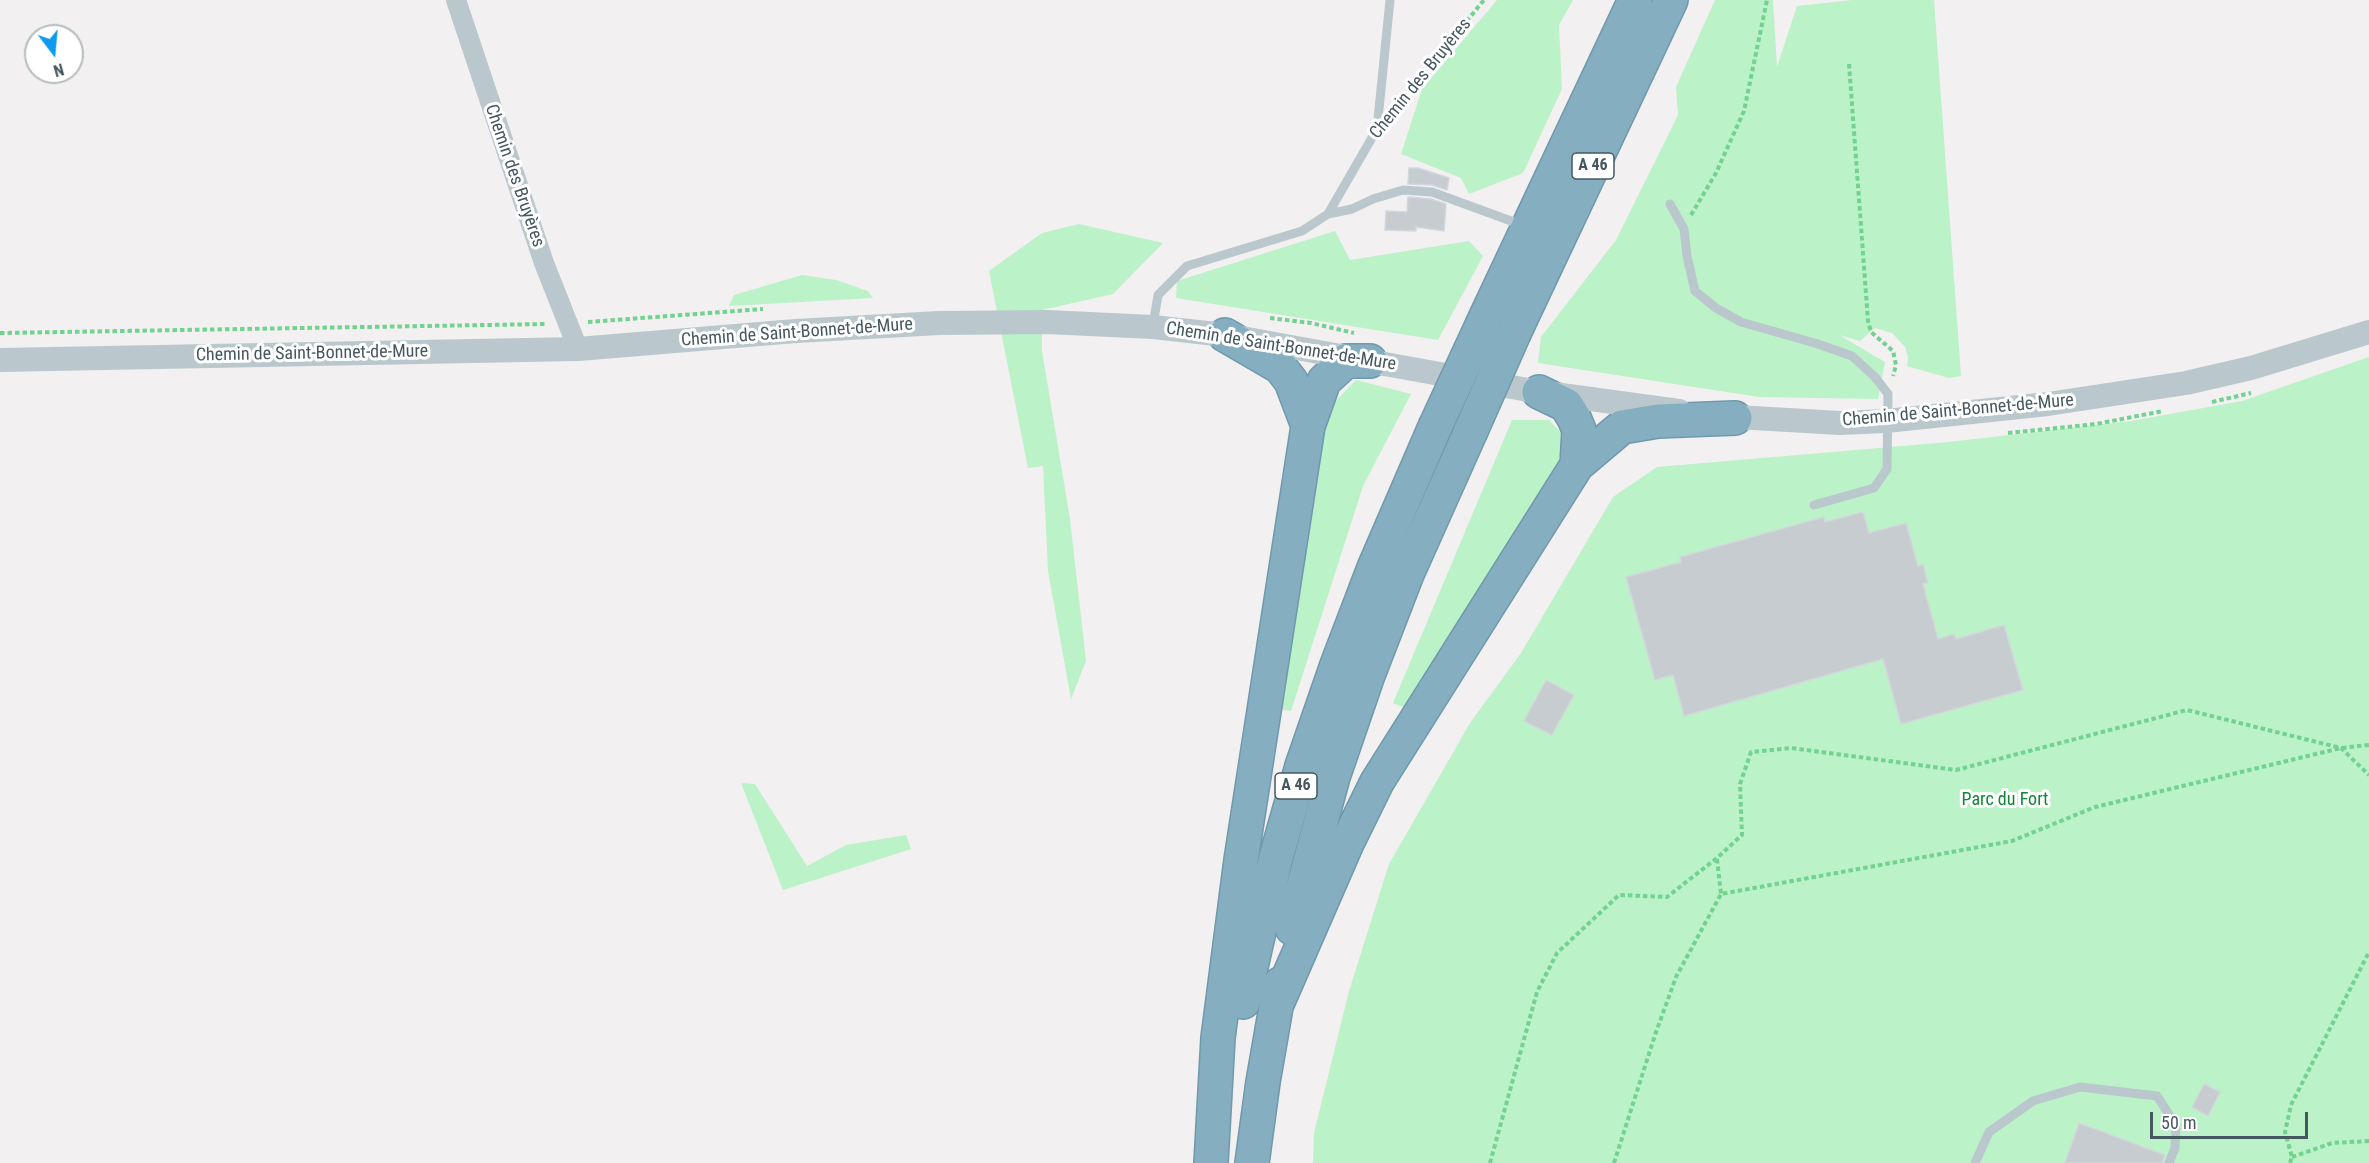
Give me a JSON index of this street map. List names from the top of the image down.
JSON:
{
  "streets": {
    "highway": ["A 46"],
    "street": ["Chemin des Bruyères", "Chemin de Saint-Bonnet-de-Mure"]
  },
  "crossings": [
    ["Chemin des Bruyères", "Chemin de Saint-Bonnet-de-Mure"]
  ],
  "parks": ["Parc du Fort"],
  "scale_bar": "50 m",
  "north": "bottom"
}
